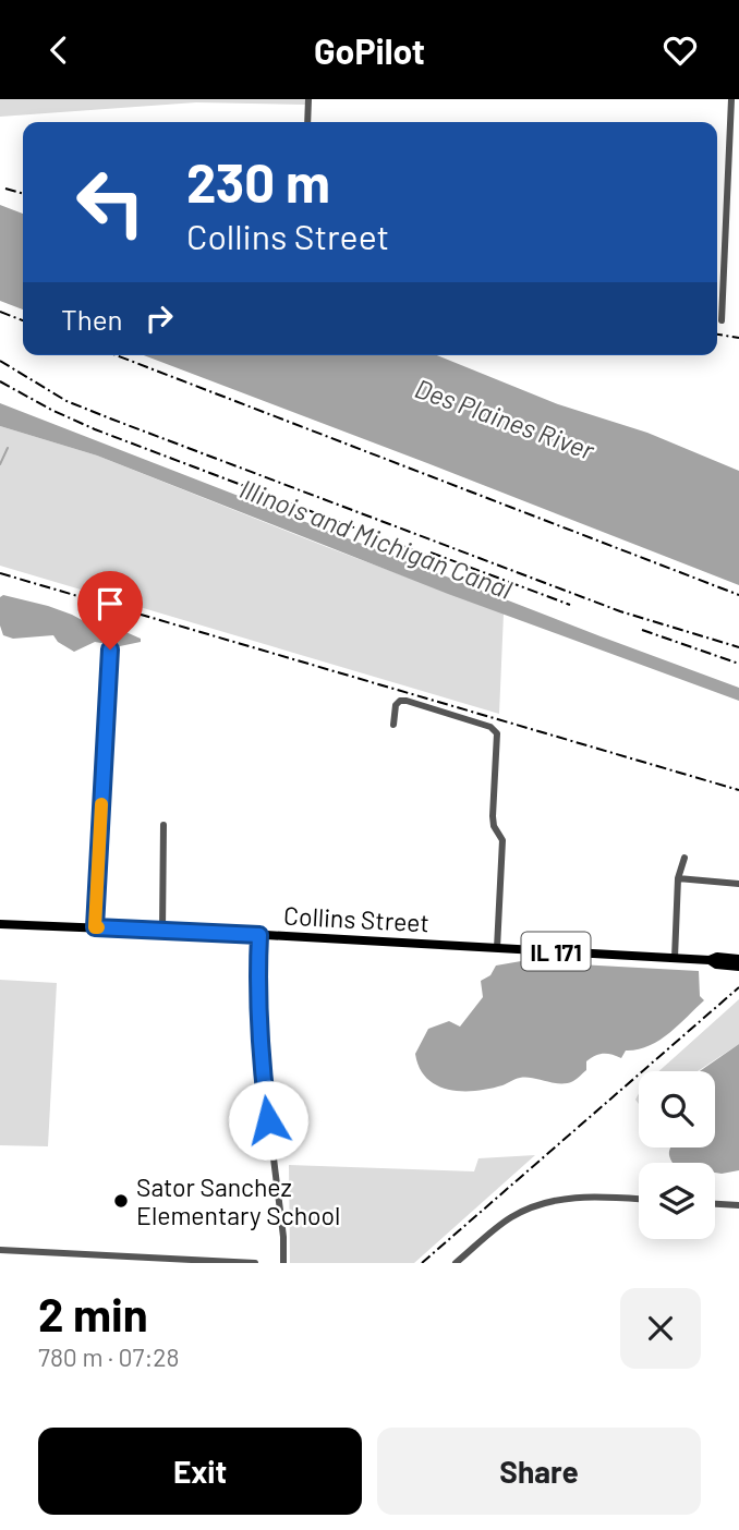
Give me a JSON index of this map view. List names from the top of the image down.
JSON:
{
  "streets": {
    "main road": ["Collins Street", "IL 171"]
  },
  "water": ["Des Plaines River", "Illinois and Michigan Canal"],
  "places": ["Sator Sanchez Elementary School"],
  "page": {
    "header": "GoPilot",
    "turn": ["230 m", "Collins Street"],
    "then": "Then",
    "heading": ["2 min", "780 m · 07:28"],
    "buttons": ["Exit", "Share"]
  }
}
